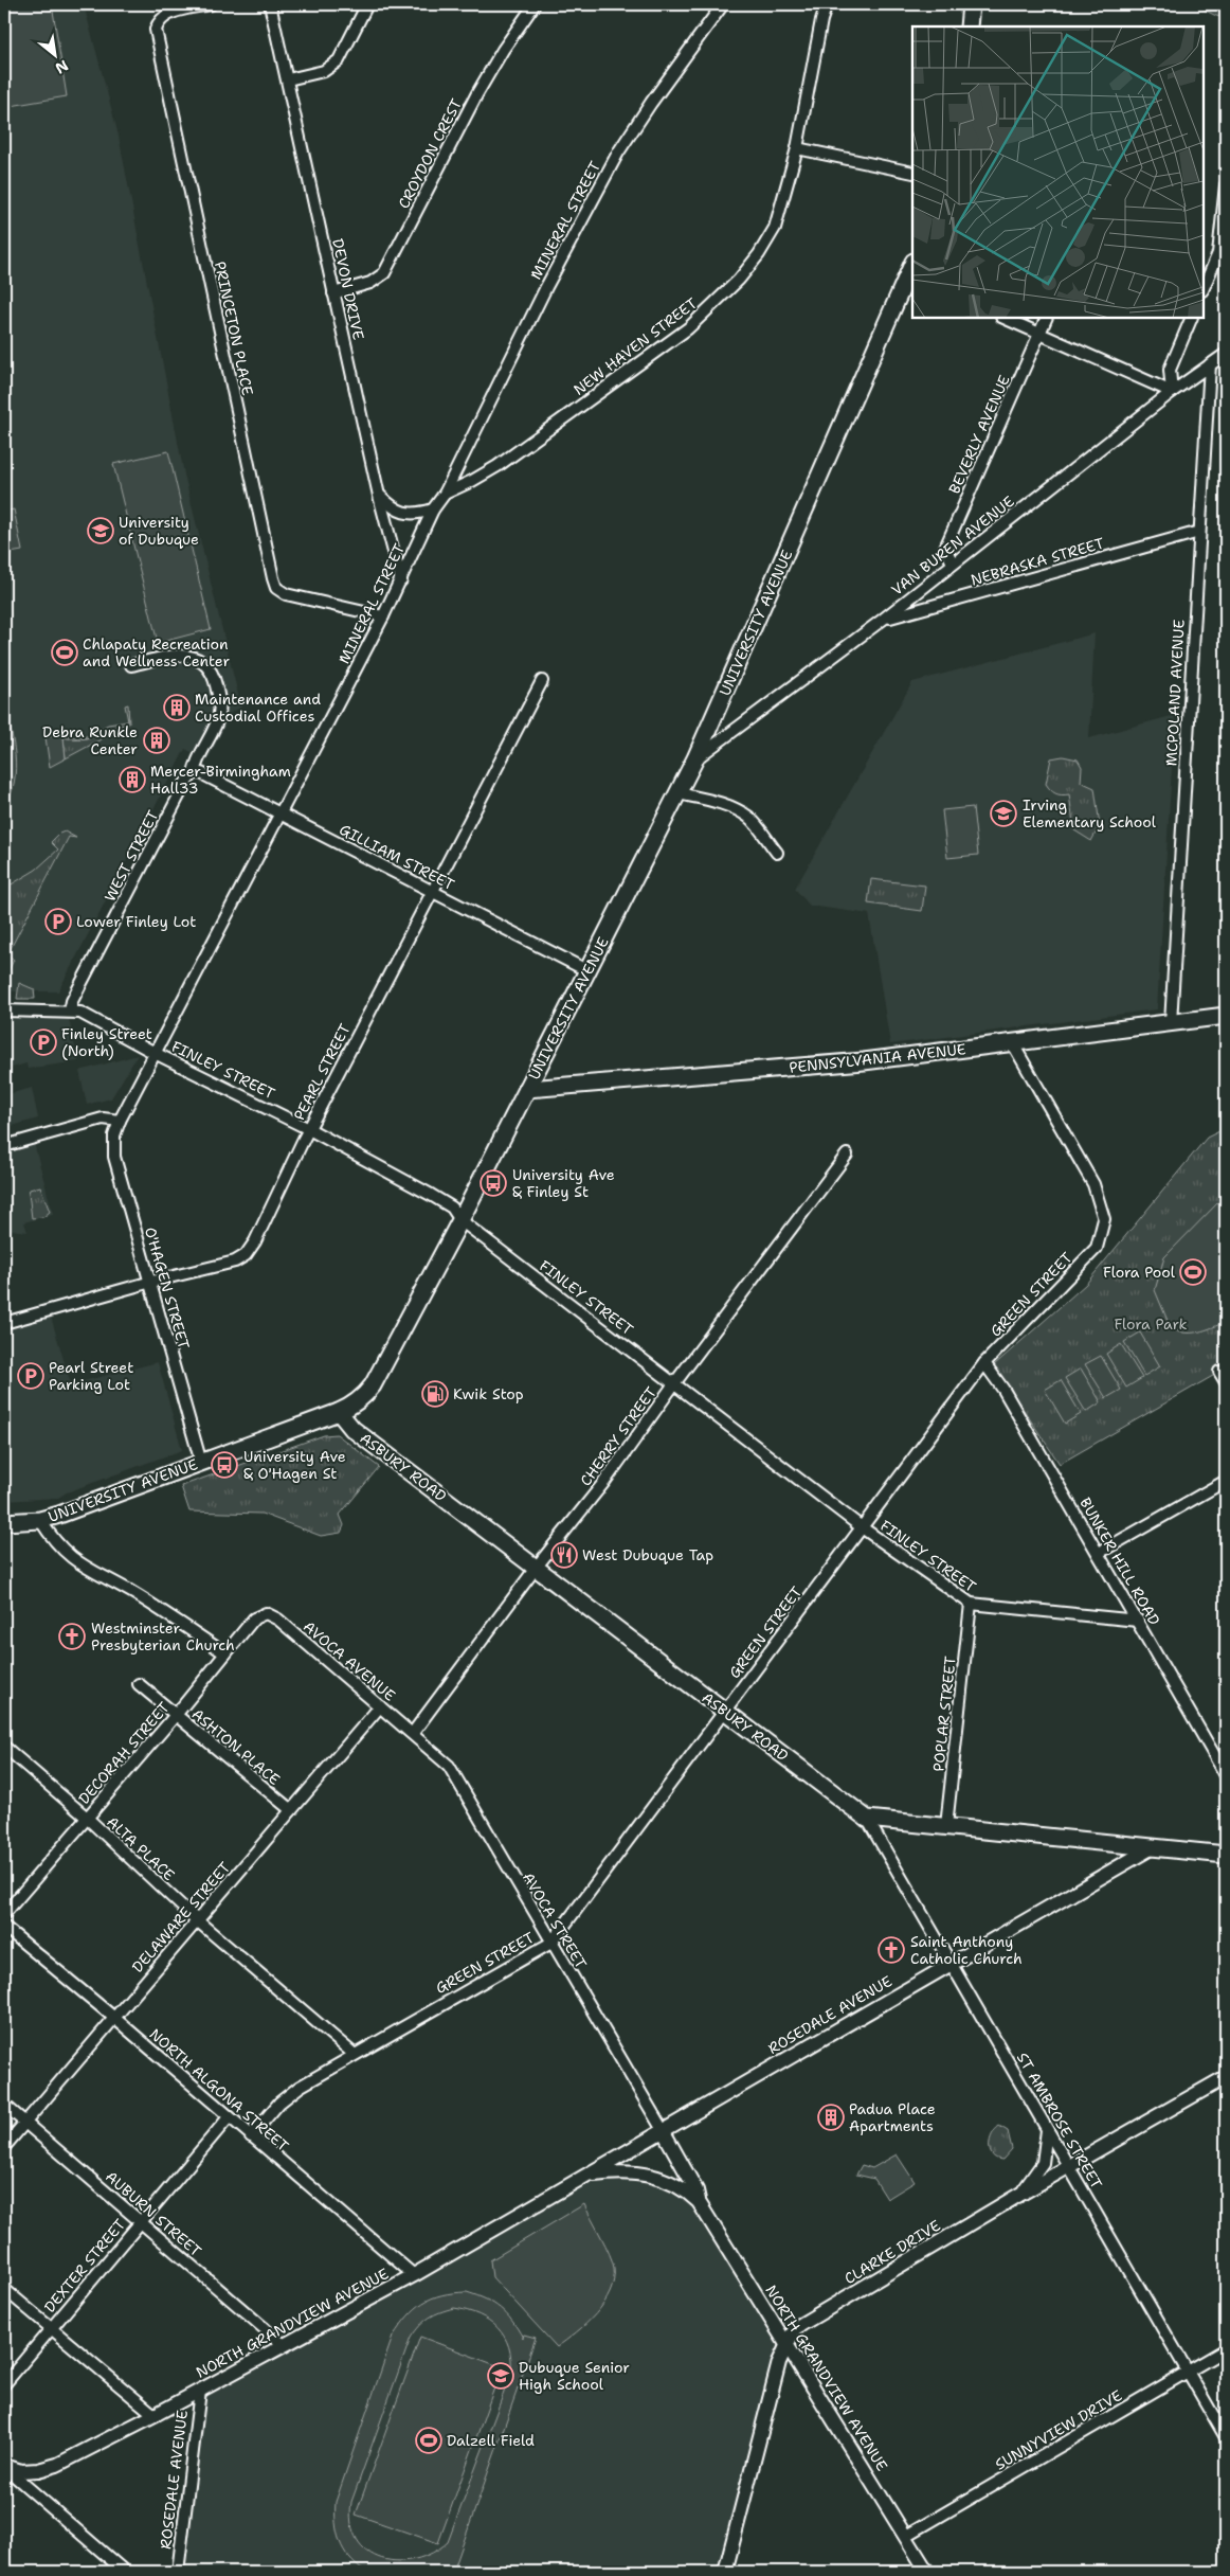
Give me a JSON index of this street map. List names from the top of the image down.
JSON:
{
  "streets": {
    "main road": ["UNIVERSITY AVENUE", "PENNSYLVANIA AVENUE", "ASBURY ROAD"],
    "street": [
      "CROYDON CREST",
      "MINERAL STREET",
      "DEVON DRIVE",
      "PRINCETON PLACE",
      "NEW HAVEN STREET",
      "BEVERLY AVENUE",
      "VAN BUREN AVENUE",
      "NEBRASKA STREET",
      "MCPOLAND AVENUE",
      "WEST STREET",
      "GILLIAM STREET",
      "FINLEY STREET",
      "PEARL STREET",
      "O'HAGEN STREET",
      "GREEN STREET",
      "CHERRY STREET",
      "BUNKER HILL ROAD",
      "AVOCA AVENUE",
      "POPLAR STREET",
      "ASHTON PLACE",
      "DECORAH STREET",
      "ALTA PLACE",
      "DELAWARE STREET",
      "AVOCA STREET",
      "ROSEDALE AVENUE",
      "NORTH ALGONA STREET",
      "ST AMBROSE STREET",
      "AUBURN STREET",
      "CLARKE DRIVE",
      "DEXTER STREET",
      "NORTH GRANDVIEW AVENUE",
      "SUNNYVIEW DRIVE"
    ]
  },
  "crossings": [
    ["CROYDON CREST", "DEVON DRIVE"],
    ["MINERAL STREET", "DEVON DRIVE"],
    ["MINERAL STREET", "PRINCETON PLACE"],
    ["MINERAL STREET", "NEW HAVEN STREET"],
    ["MINERAL STREET", "GILLIAM STREET"],
    ["MINERAL STREET", "FINLEY STREET"],
    ["MINERAL STREET", "O'HAGEN STREET"],
    ["BEVERLY AVENUE", "VAN BUREN AVENUE"],
    ["VAN BUREN AVENUE", "NEBRASKA STREET"],
    ["VAN BUREN AVENUE", "UNIVERSITY AVENUE"],
    ["VAN BUREN AVENUE", "MCPOLAND AVENUE"],
    ["NEBRASKA STREET", "MCPOLAND AVENUE"],
    ["UNIVERSITY AVENUE", "GILLIAM STREET"],
    ["UNIVERSITY AVENUE", "PENNSYLVANIA AVENUE"],
    ["UNIVERSITY AVENUE", "FINLEY STREET"],
    ["UNIVERSITY AVENUE", "O'HAGEN STREET"],
    ["UNIVERSITY AVENUE", "ASBURY ROAD"],
    ["MCPOLAND AVENUE", "PENNSYLVANIA AVENUE"],
    ["WEST STREET", "GILLIAM STREET"],
    ["WEST STREET", "FINLEY STREET"],
    ["GILLIAM STREET", "PEARL STREET"],
    ["PENNSYLVANIA AVENUE", "GREEN STREET"],
    ["FINLEY STREET", "PEARL STREET"],
    ["FINLEY STREET", "GREEN STREET"],
    ["FINLEY STREET", "CHERRY STREET"],
    ["FINLEY STREET", "BUNKER HILL ROAD"],
    ["FINLEY STREET", "POPLAR STREET"],
    ["PEARL STREET", "O'HAGEN STREET"],
    ["GREEN STREET", "ASBURY ROAD"],
    ["GREEN STREET", "BUNKER HILL ROAD"],
    ["GREEN STREET", "ALTA PLACE"],
    ["GREEN STREET", "AVOCA STREET"],
    ["GREEN STREET", "NORTH ALGONA STREET"],
    ["CHERRY STREET", "ASBURY ROAD"],
    ["CHERRY STREET", "AVOCA AVENUE"],
    ["CHERRY STREET", "AVOCA STREET"],
    ["ASBURY ROAD", "ST AMBROSE STREET"],
    ["AVOCA AVENUE", "DECORAH STREET"],
    ["AVOCA AVENUE", "DELAWARE STREET"],
    ["AVOCA AVENUE", "AVOCA STREET"],
    ["ASHTON PLACE", "DECORAH STREET"],
    ["ASHTON PLACE", "DELAWARE STREET"],
    ["DECORAH STREET", "ALTA PLACE"],
    ["ALTA PLACE", "DELAWARE STREET"],
    ["DELAWARE STREET", "NORTH ALGONA STREET"],
    ["DELAWARE STREET", "AUBURN STREET"],
    ["AVOCA STREET", "ROSEDALE AVENUE"],
    ["AVOCA STREET", "NORTH GRANDVIEW AVENUE"],
    ["ROSEDALE AVENUE", "ST AMBROSE STREET"],
    ["ROSEDALE AVENUE", "NORTH GRANDVIEW AVENUE"],
    ["NORTH ALGONA STREET", "DEXTER STREET"],
    ["NORTH ALGONA STREET", "NORTH GRANDVIEW AVENUE"],
    ["ST AMBROSE STREET", "CLARKE DRIVE"],
    ["ST AMBROSE STREET", "SUNNYVIEW DRIVE"],
    ["AUBURN STREET", "DEXTER STREET"],
    ["AUBURN STREET", "NORTH GRANDVIEW AVENUE"],
    ["CLARKE DRIVE", "NORTH GRANDVIEW AVENUE"],
    ["NORTH GRANDVIEW AVENUE", "SUNNYVIEW DRIVE"]
  ],
  "parks": ["Flora Park"],
  "places": {
    "school or university": ["University of Dubuque", "Irving Elementary School", "Dubuque Senior High School"],
    "sports": ["Chlapaty Recreation and Wellness Center", "Flora Pool", "Dalzell Field"],
    "building": [
      "Maintenance and Custodial Offices",
      "Debra Runkle Center",
      "Mercer-Birmingham Hall33",
      "Padua Place Apartments"
    ],
    "parking": ["Lower Finley Lot", "Finley Street (North)", "Pearl Street Parking Lot"],
    "bus stop": ["University Ave & Finley St", "University Ave & O'Hagen St"],
    "fuel station": ["Kwik Stop"],
    "restaurant": ["West Dubuque Tap"],
    "church": ["Westminster Presbyterian Church", "Saint Anthony Catholic Church"]
  },
  "north": "bottom right"
}
